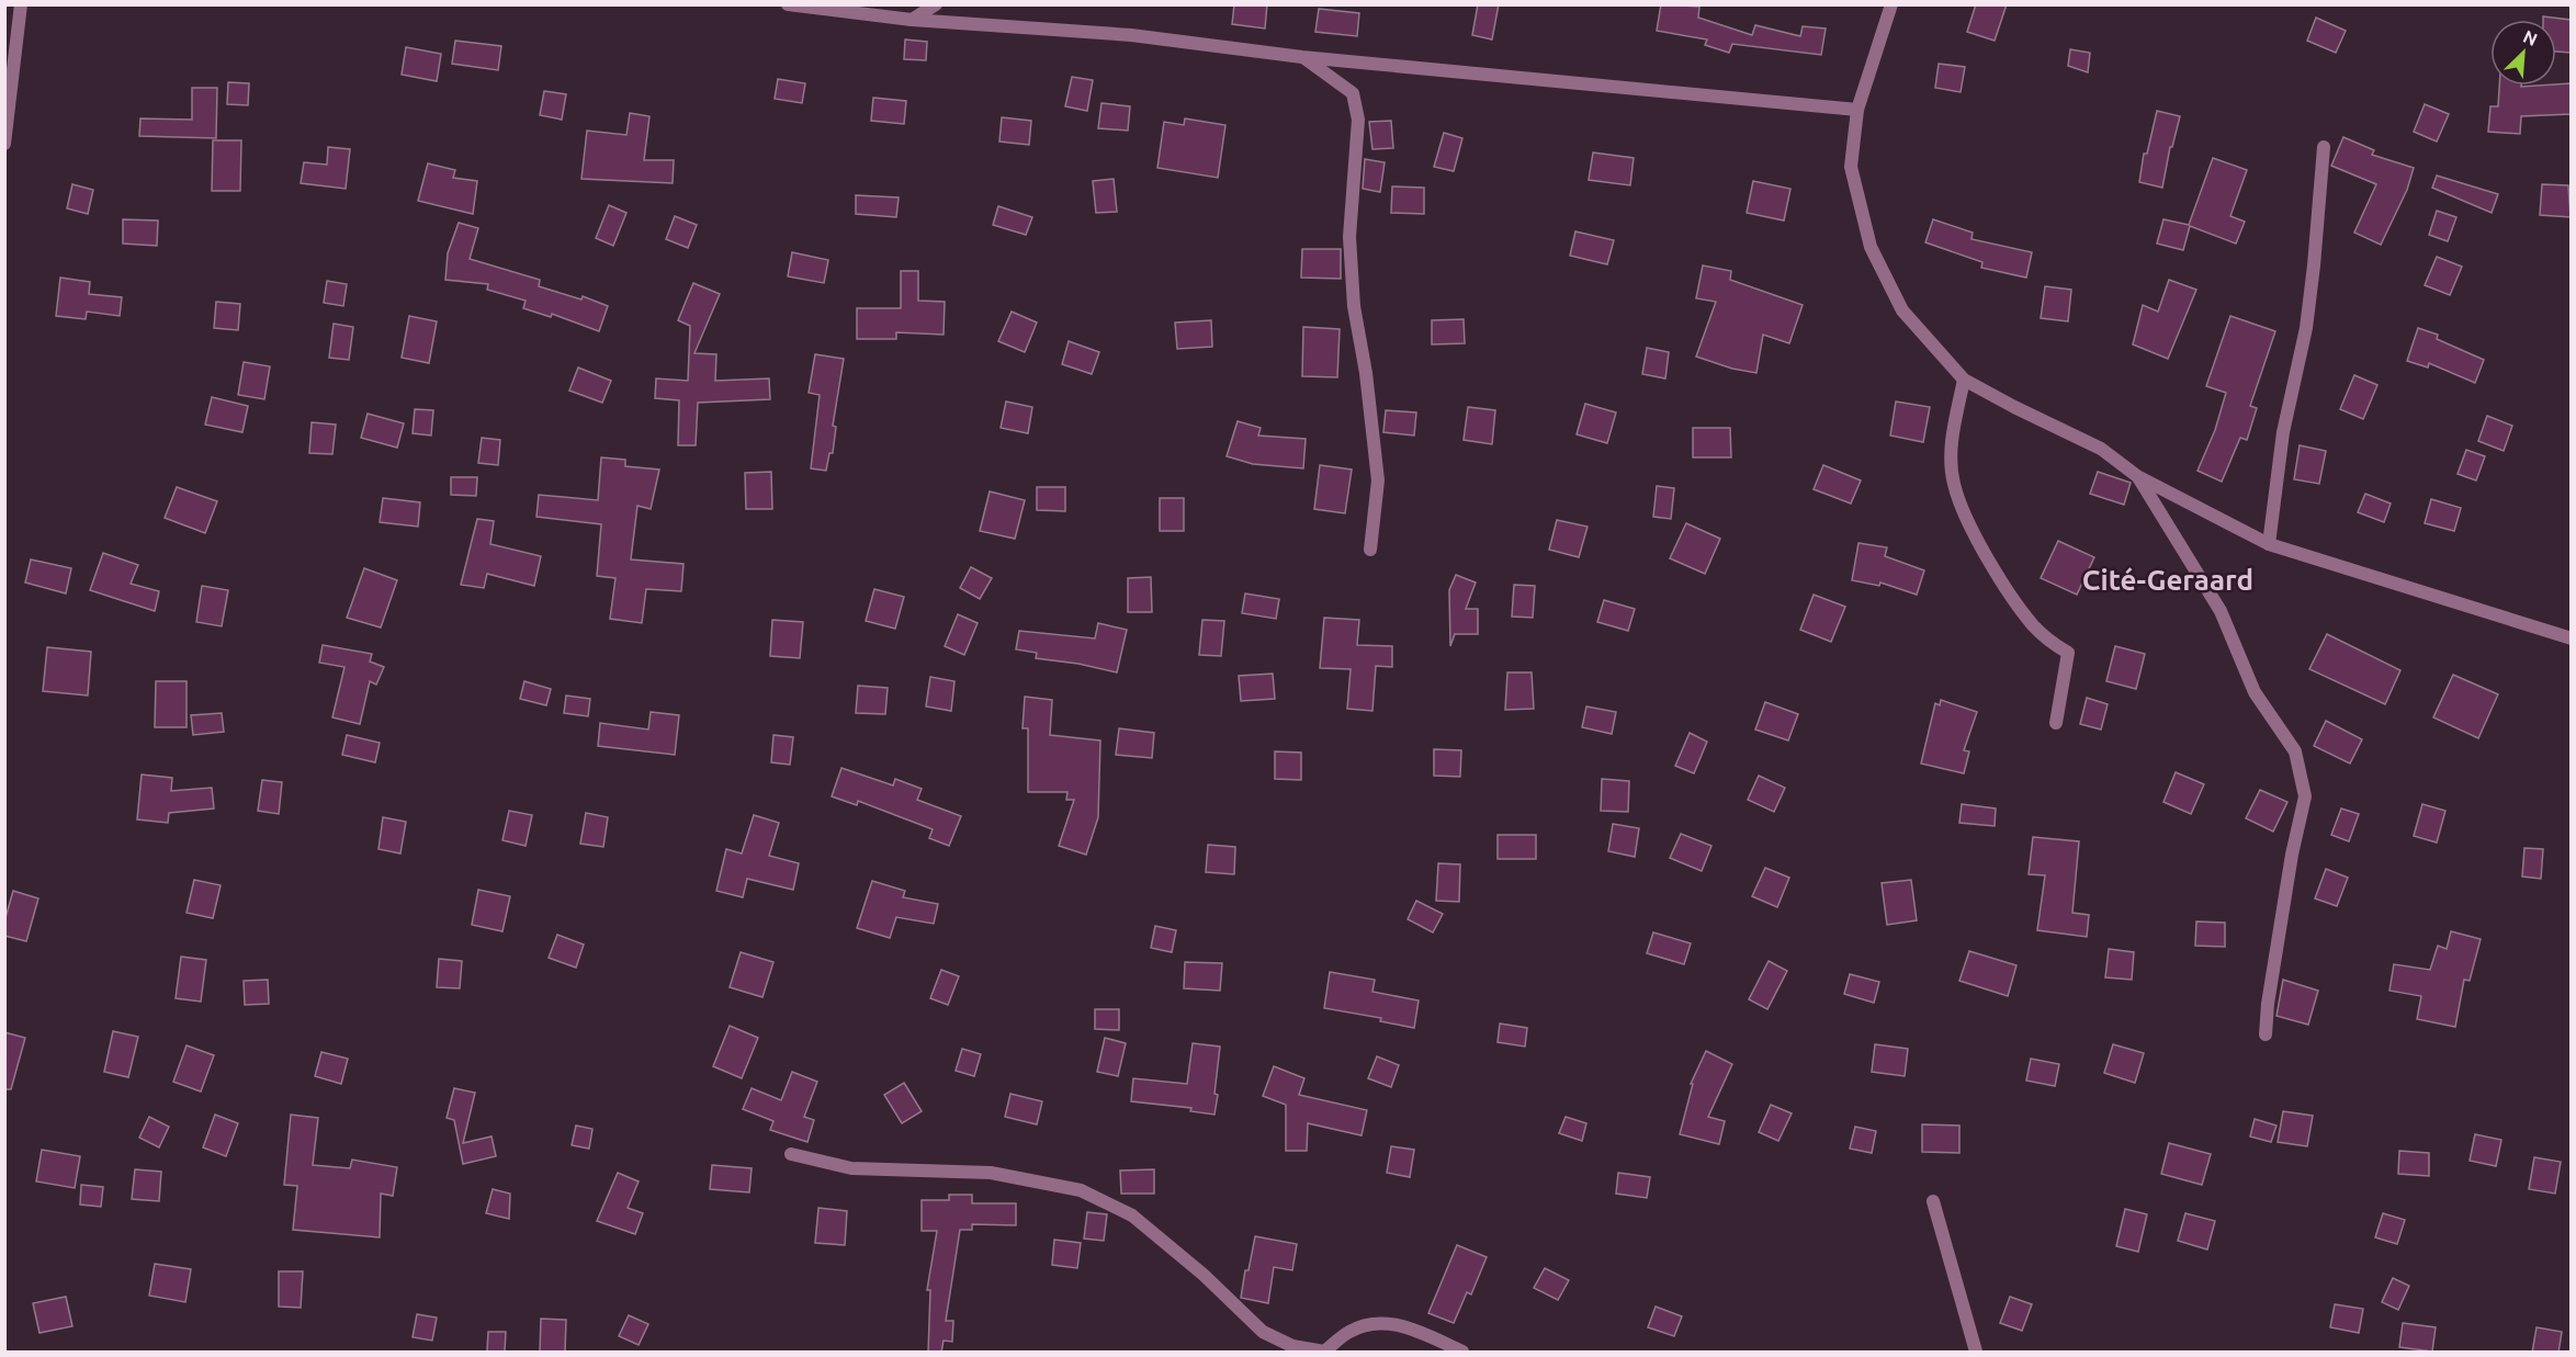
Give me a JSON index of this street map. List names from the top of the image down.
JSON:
{
  "districts": ["Cité-Geraard"],
  "north": "top right"
}
